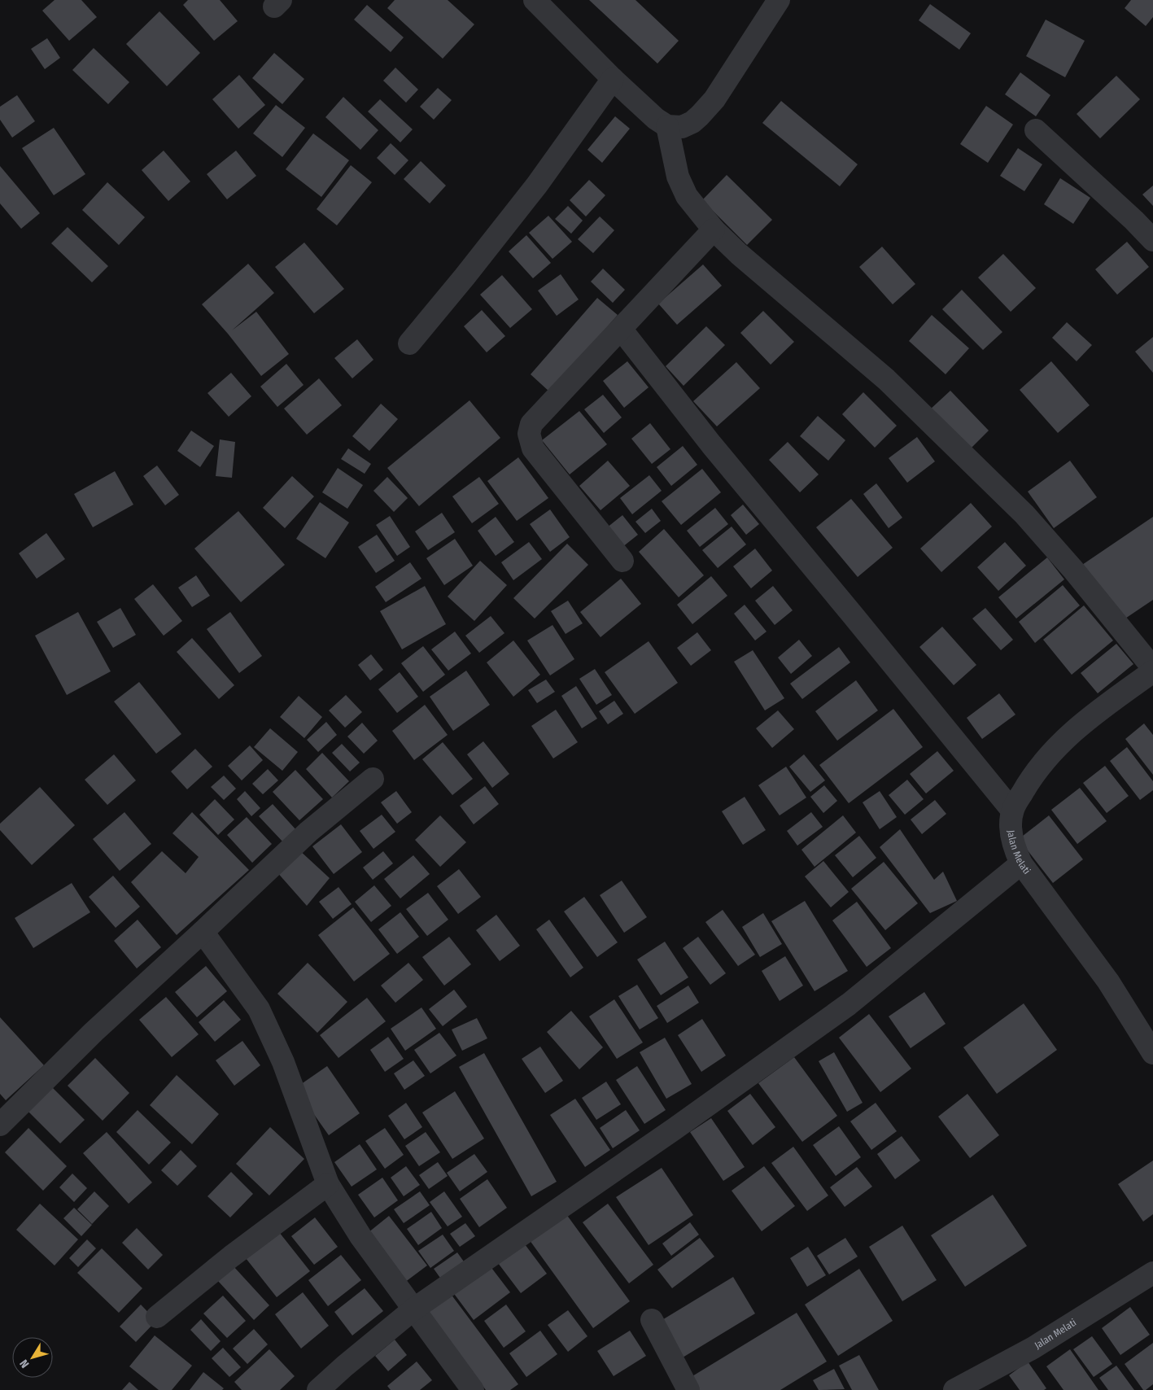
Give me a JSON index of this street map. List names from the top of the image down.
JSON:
{
  "streets": {
    "street": ["Jalan Melati"]
  },
  "north": "bottom left"
}
